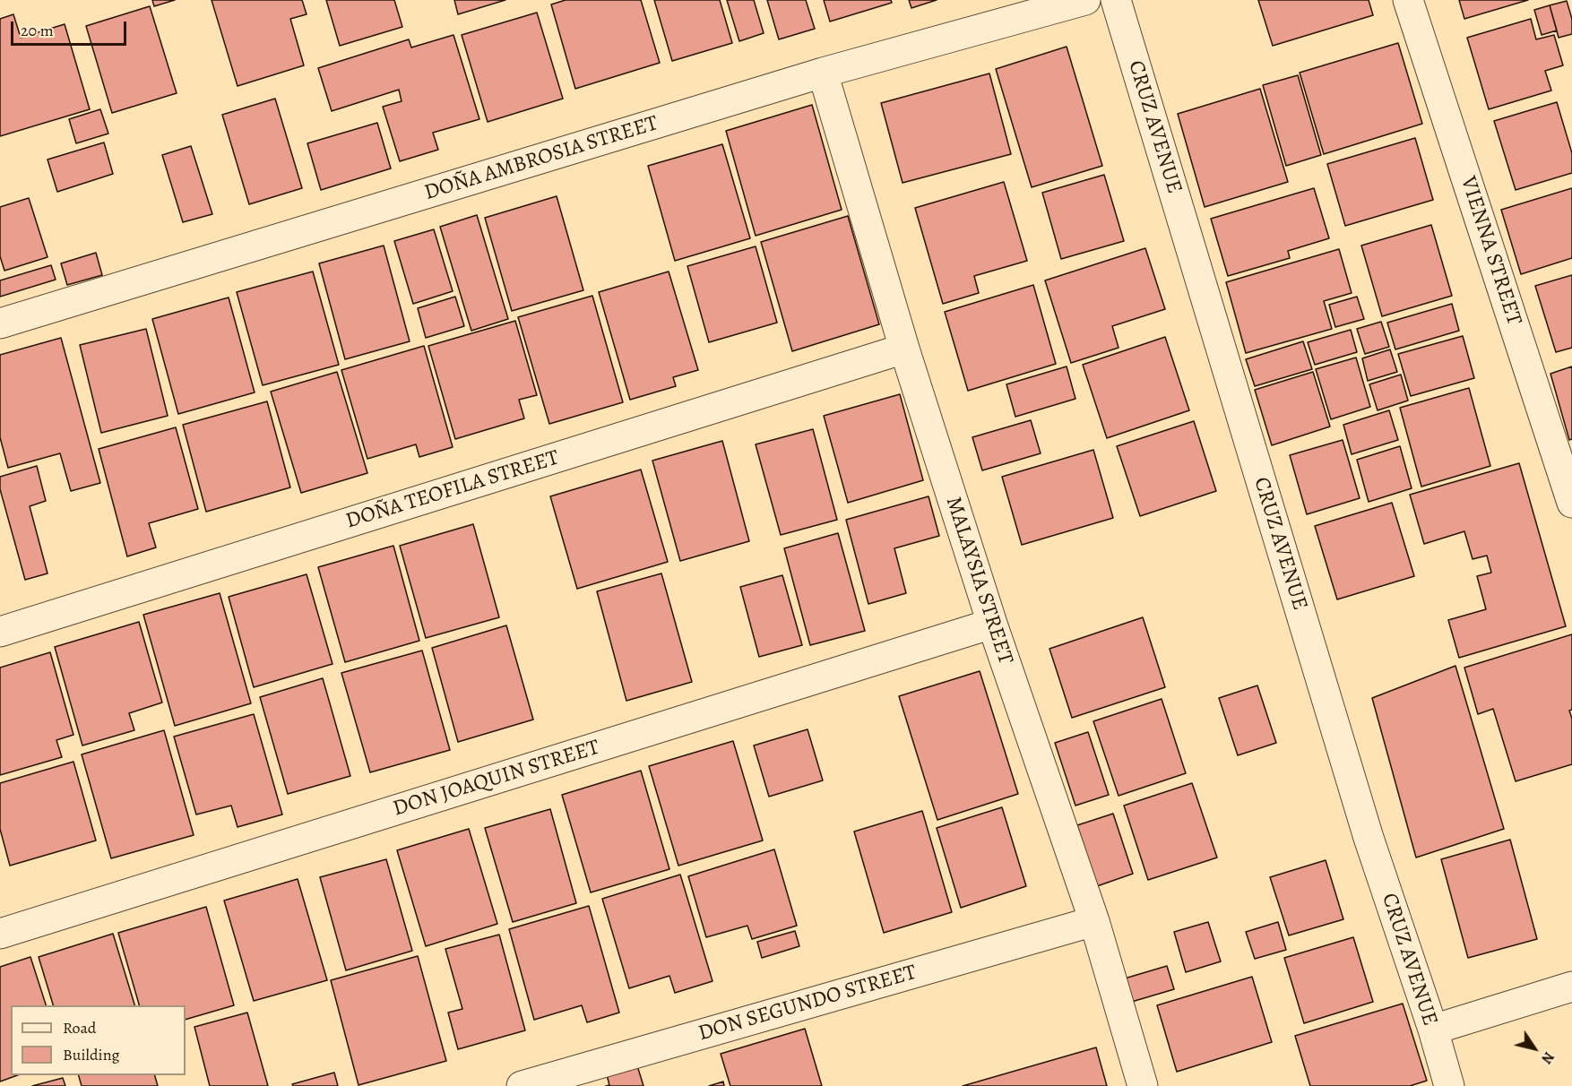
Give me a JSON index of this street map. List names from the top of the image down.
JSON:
{
  "streets": {
    "street": [
      "CRUZ AVENUE",
      "DOÑA AMBROSIA STREET",
      "VIENNA STREET",
      "DOÑA TEOFILA STREET",
      "MALAYSIA STREET",
      "DON JOAQUIN STREET",
      "DON SEGUNDO STREET"
    ]
  },
  "crossings": [
    ["DOÑA AMBROSIA STREET", "MALAYSIA STREET"],
    ["DOÑA TEOFILA STREET", "MALAYSIA STREET"],
    ["MALAYSIA STREET", "DON JOAQUIN STREET"],
    ["MALAYSIA STREET", "DON SEGUNDO STREET"]
  ],
  "legend": ["Road", "Building"],
  "scale_bar": "20 m",
  "north": "bottom right"
}
